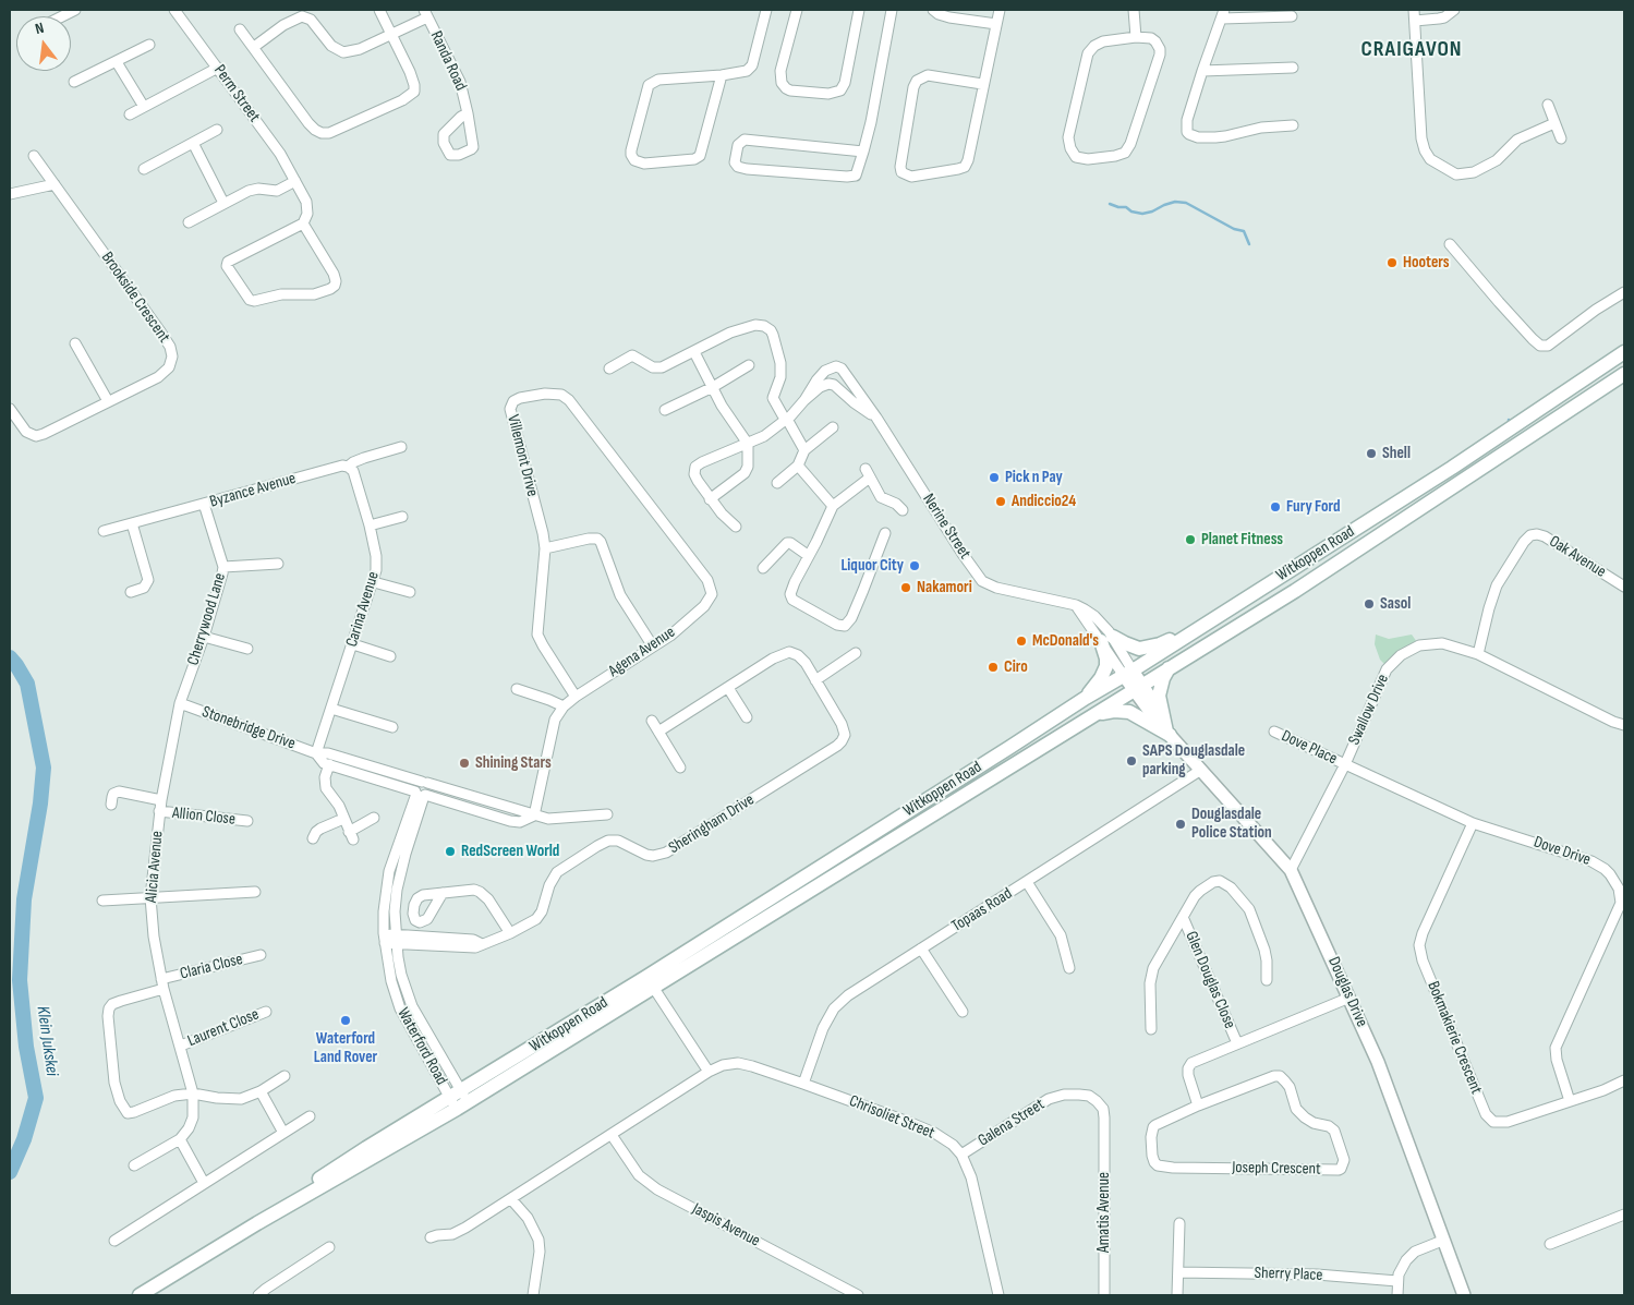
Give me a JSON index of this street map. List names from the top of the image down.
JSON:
{
  "streets": {
    "main road": ["Witkoppen Road"],
    "street": [
      "Randa Road",
      "Perm Street",
      "Brookside Crescent",
      "Villemont Drive",
      "Byzance Avenue",
      "Nerine Street",
      "Oak Avenue",
      "Carina Avenue",
      "Cherrywood Lane",
      "Agena Avenue",
      "Swallow Drive",
      "Stonebridge Drive",
      "Dove Place",
      "Allion Close",
      "Sheringham Drive",
      "Dove Drive",
      "Alicia Avenue",
      "Topaas Road",
      "Claria Close",
      "Glen Douglas Close",
      "Douglas Drive",
      "Laurent Close",
      "Bokmakierie Crescent",
      "Waterford Road",
      "Chrisoliet Street",
      "Galena Street",
      "Joseph Crescent",
      "Amatis Avenue",
      "Jaspis Avenue",
      "Sherry Place"
    ]
  },
  "crossings": [
    ["Villemont Drive", "Agena Avenue"],
    ["Byzance Avenue", "Carina Avenue"],
    ["Byzance Avenue", "Cherrywood Lane"],
    ["Nerine Street", "Witkoppen Road"],
    ["Nerine Street", "Douglas Drive"],
    ["Witkoppen Road", "Douglas Drive"],
    ["Witkoppen Road", "Waterford Road"],
    ["Oak Avenue", "Swallow Drive"],
    ["Carina Avenue", "Stonebridge Drive"],
    ["Cherrywood Lane", "Stonebridge Drive"],
    ["Cherrywood Lane", "Alicia Avenue"],
    ["Swallow Drive", "Dove Place"],
    ["Swallow Drive", "Dove Drive"],
    ["Swallow Drive", "Douglas Drive"],
    ["Stonebridge Drive", "Alicia Avenue"],
    ["Stonebridge Drive", "Waterford Road"],
    ["Dove Place", "Dove Drive"],
    ["Allion Close", "Alicia Avenue"],
    ["Sheringham Drive", "Waterford Road"],
    ["Dove Drive", "Bokmakierie Crescent"],
    ["Alicia Avenue", "Claria Close"],
    ["Alicia Avenue", "Laurent Close"],
    ["Topaas Road", "Douglas Drive"],
    ["Topaas Road", "Chrisoliet Street"],
    ["Chrisoliet Street", "Galena Street"],
    ["Chrisoliet Street", "Jaspis Avenue"],
    ["Galena Street", "Amatis Avenue"]
  ],
  "districts": ["CRAIGAVON"],
  "water": ["Klein Jukskei"],
  "places": [
    "Hooters",
    "Shell",
    "Pick n Pay",
    "Andiccio24",
    "Fury Ford",
    "Planet Fitness",
    "Liquor City",
    "Nakamori",
    "Sasol",
    "McDonald's",
    "Ciro",
    "SAPS Douglasdale parking",
    "Shining Stars",
    "Douglasdale Police Station",
    "RedScreen World",
    "Waterford Land Rover"
  ],
  "north": "top"
}
